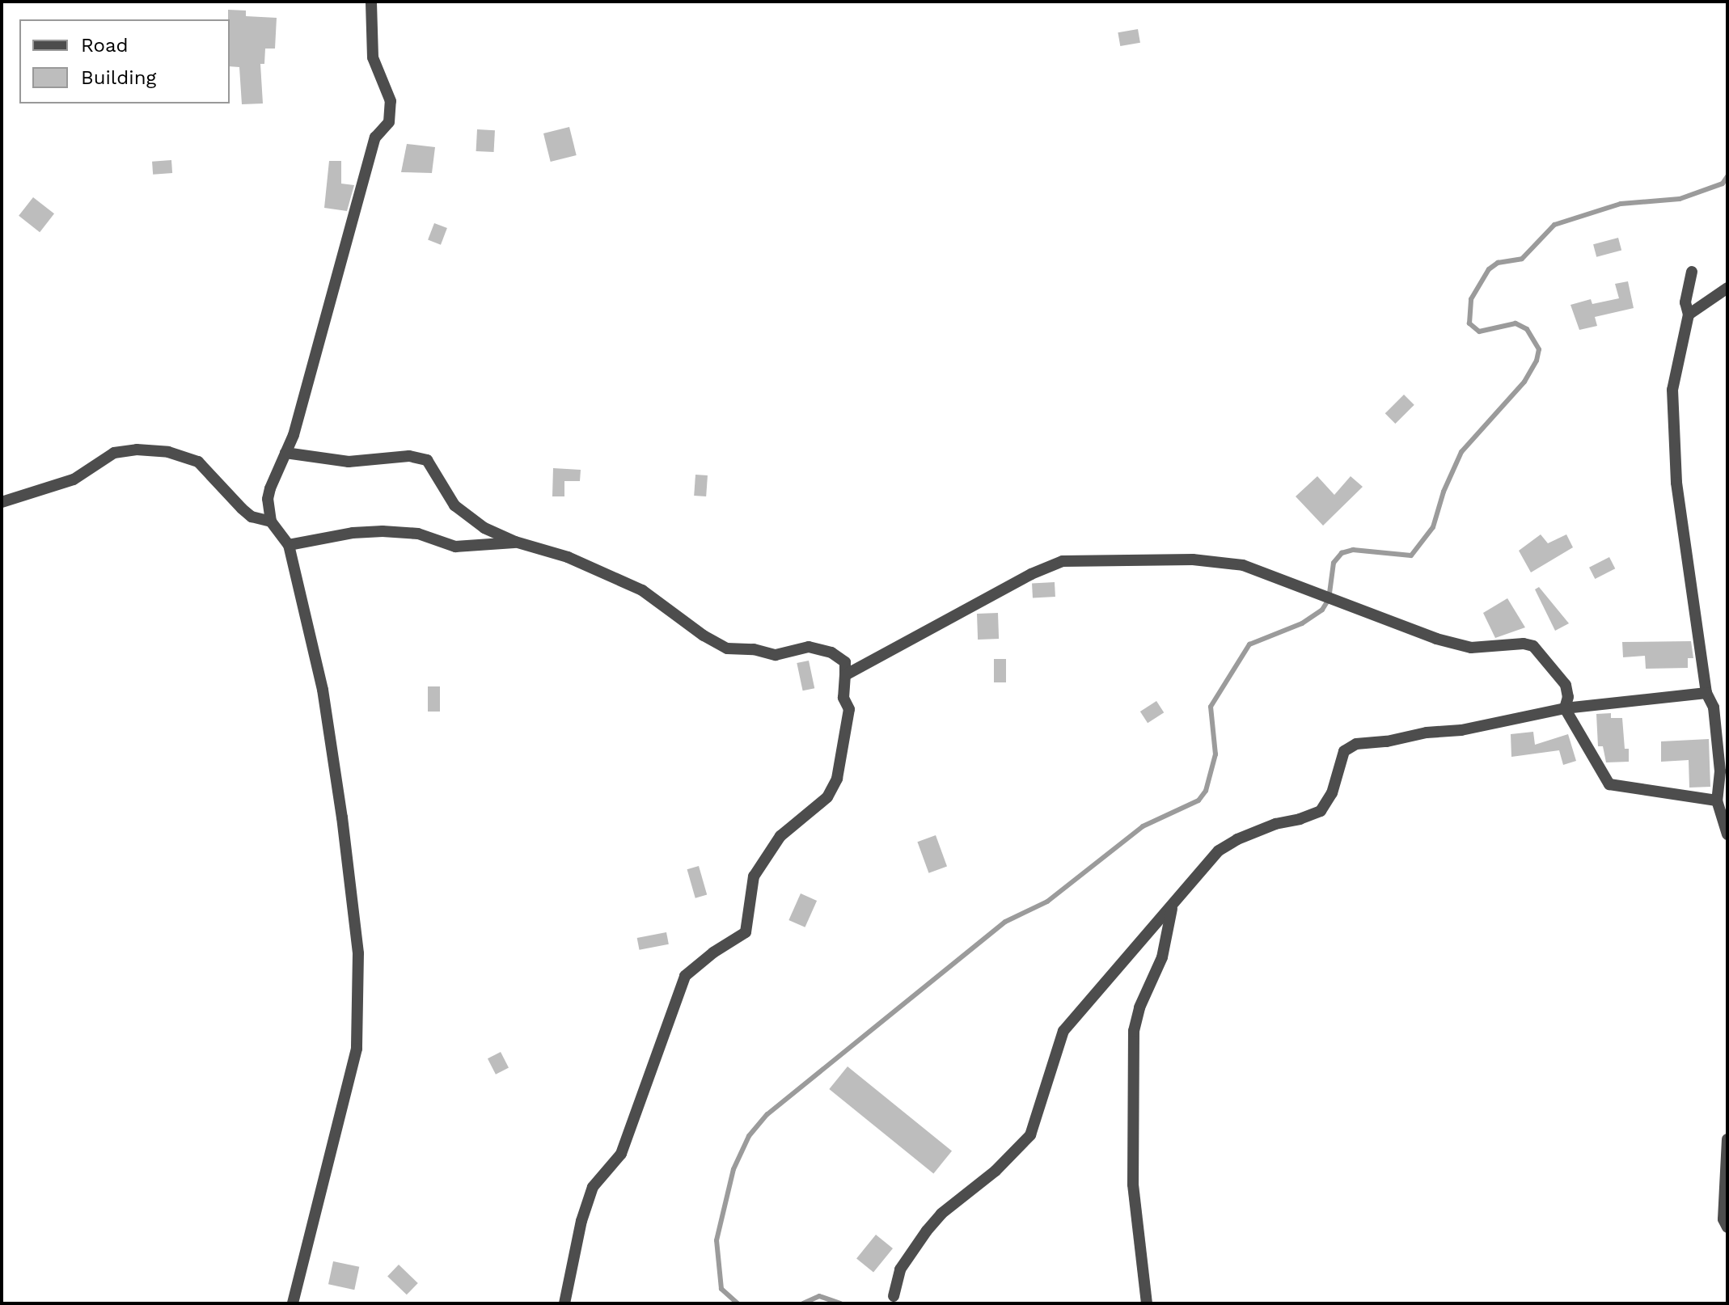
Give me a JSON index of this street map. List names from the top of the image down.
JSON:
{
  "legend": ["Road", "Building"]
}
